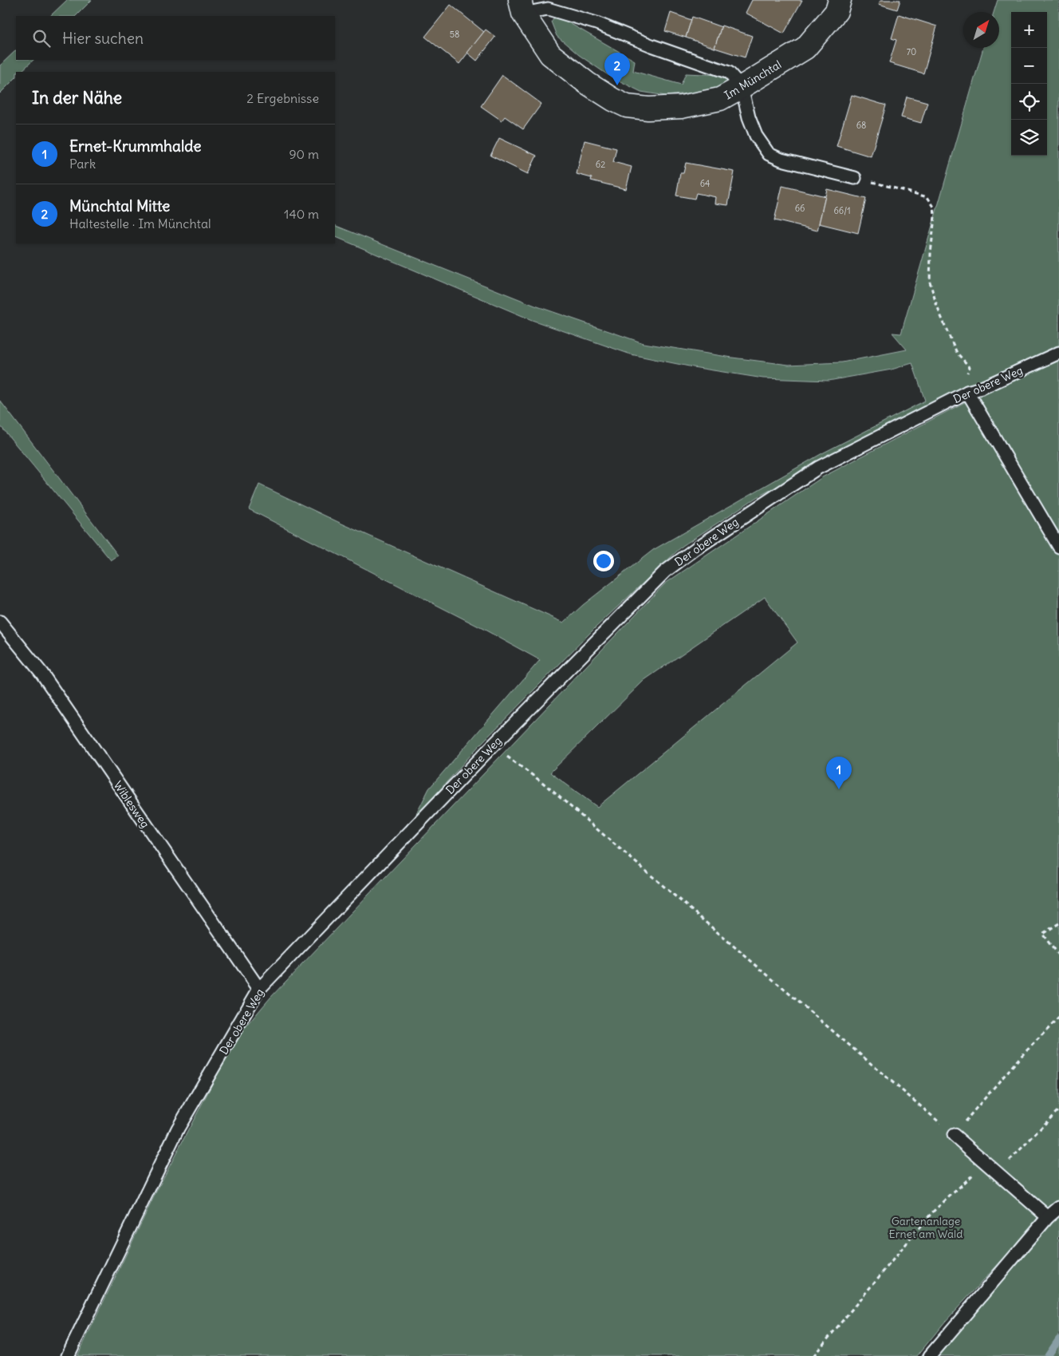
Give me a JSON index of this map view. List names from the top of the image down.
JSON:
{
  "streets": {
    "street": ["Im Münchtal"],
    "lane": ["Der obere Weg", "Wiblesweg"]
  },
  "crossings": [
    ["Der obere Weg", "Wiblesweg"]
  ],
  "parks": ["Gartenanlage Ernet am Wald"],
  "house_numbers": [
    "58",
    "70",
    "68",
    "62",
    "64",
    "66",
    "66/1"
  ],
  "north": "top right",
  "page": {
    "map_buttons": ["+", "−"],
    "search": "Hier suchen",
    "pins": ["2", "1"],
    "heading": ["In der Nähe", "2 Ergebnisse"],
    "list": [
      {
        "mark": "1",
        "name": "Ernet-Krummhalde",
        "note": "Park",
        "value": "90 m"
      },
      {
        "mark": "2",
        "name": "Münchtal Mitte",
        "note": "Haltestelle · Im Münchtal",
        "value": "140 m"
      }
    ]
  }
}
